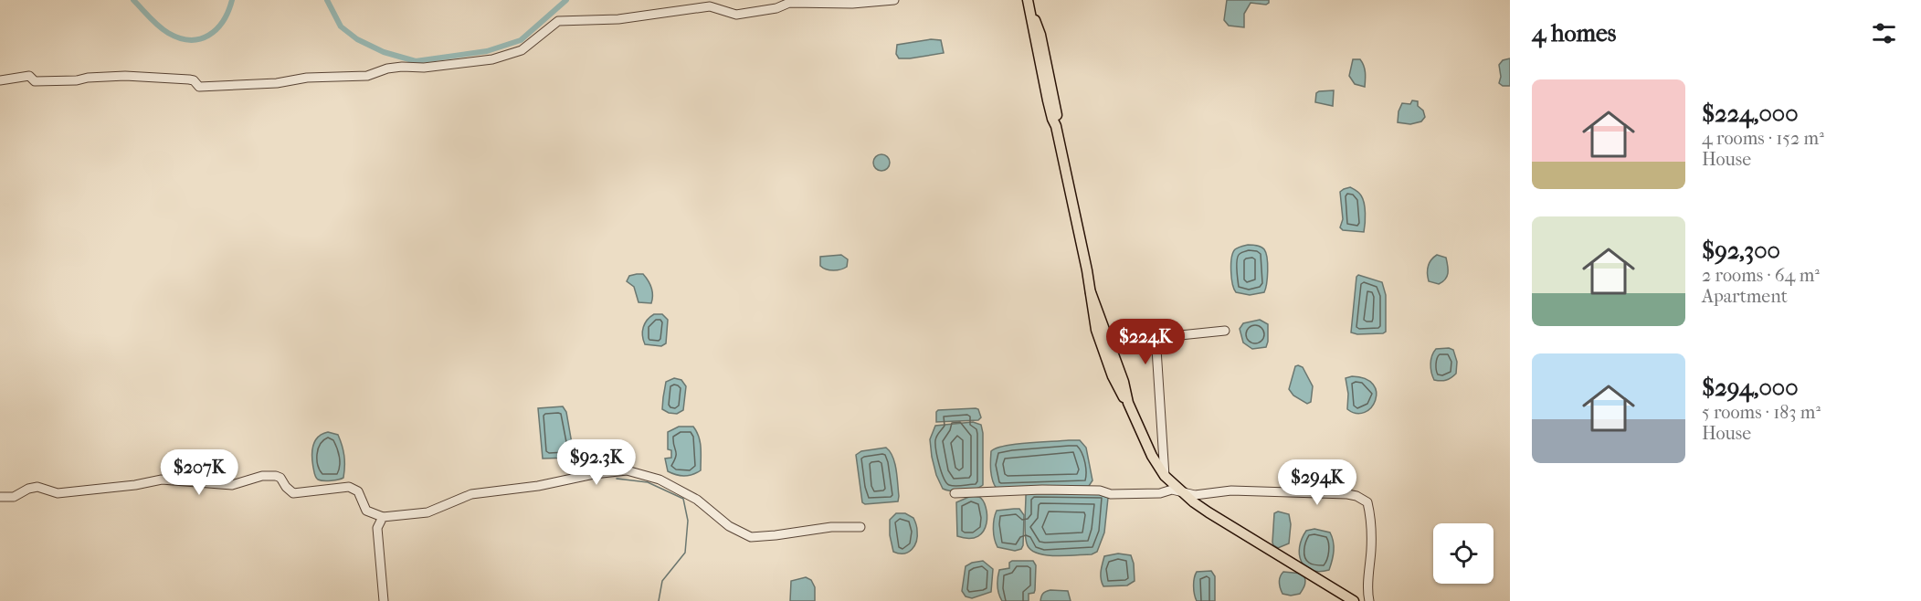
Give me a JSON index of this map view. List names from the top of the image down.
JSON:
{
  "page": {
    "heading": "4 homes",
    "list": [
      {
        "name": "$224,000",
        "note": "4 rooms · 152 m² · House"
      },
      {
        "name": "$92,300",
        "note": "2 rooms · 64 m² · Apartment"
      },
      {
        "name": "$294,000",
        "note": "5 rooms · 183 m² · House"
      }
    ],
    "price": [
      "$224K",
      "$92.3K",
      "$207K",
      "$294K"
    ]
  }
}
